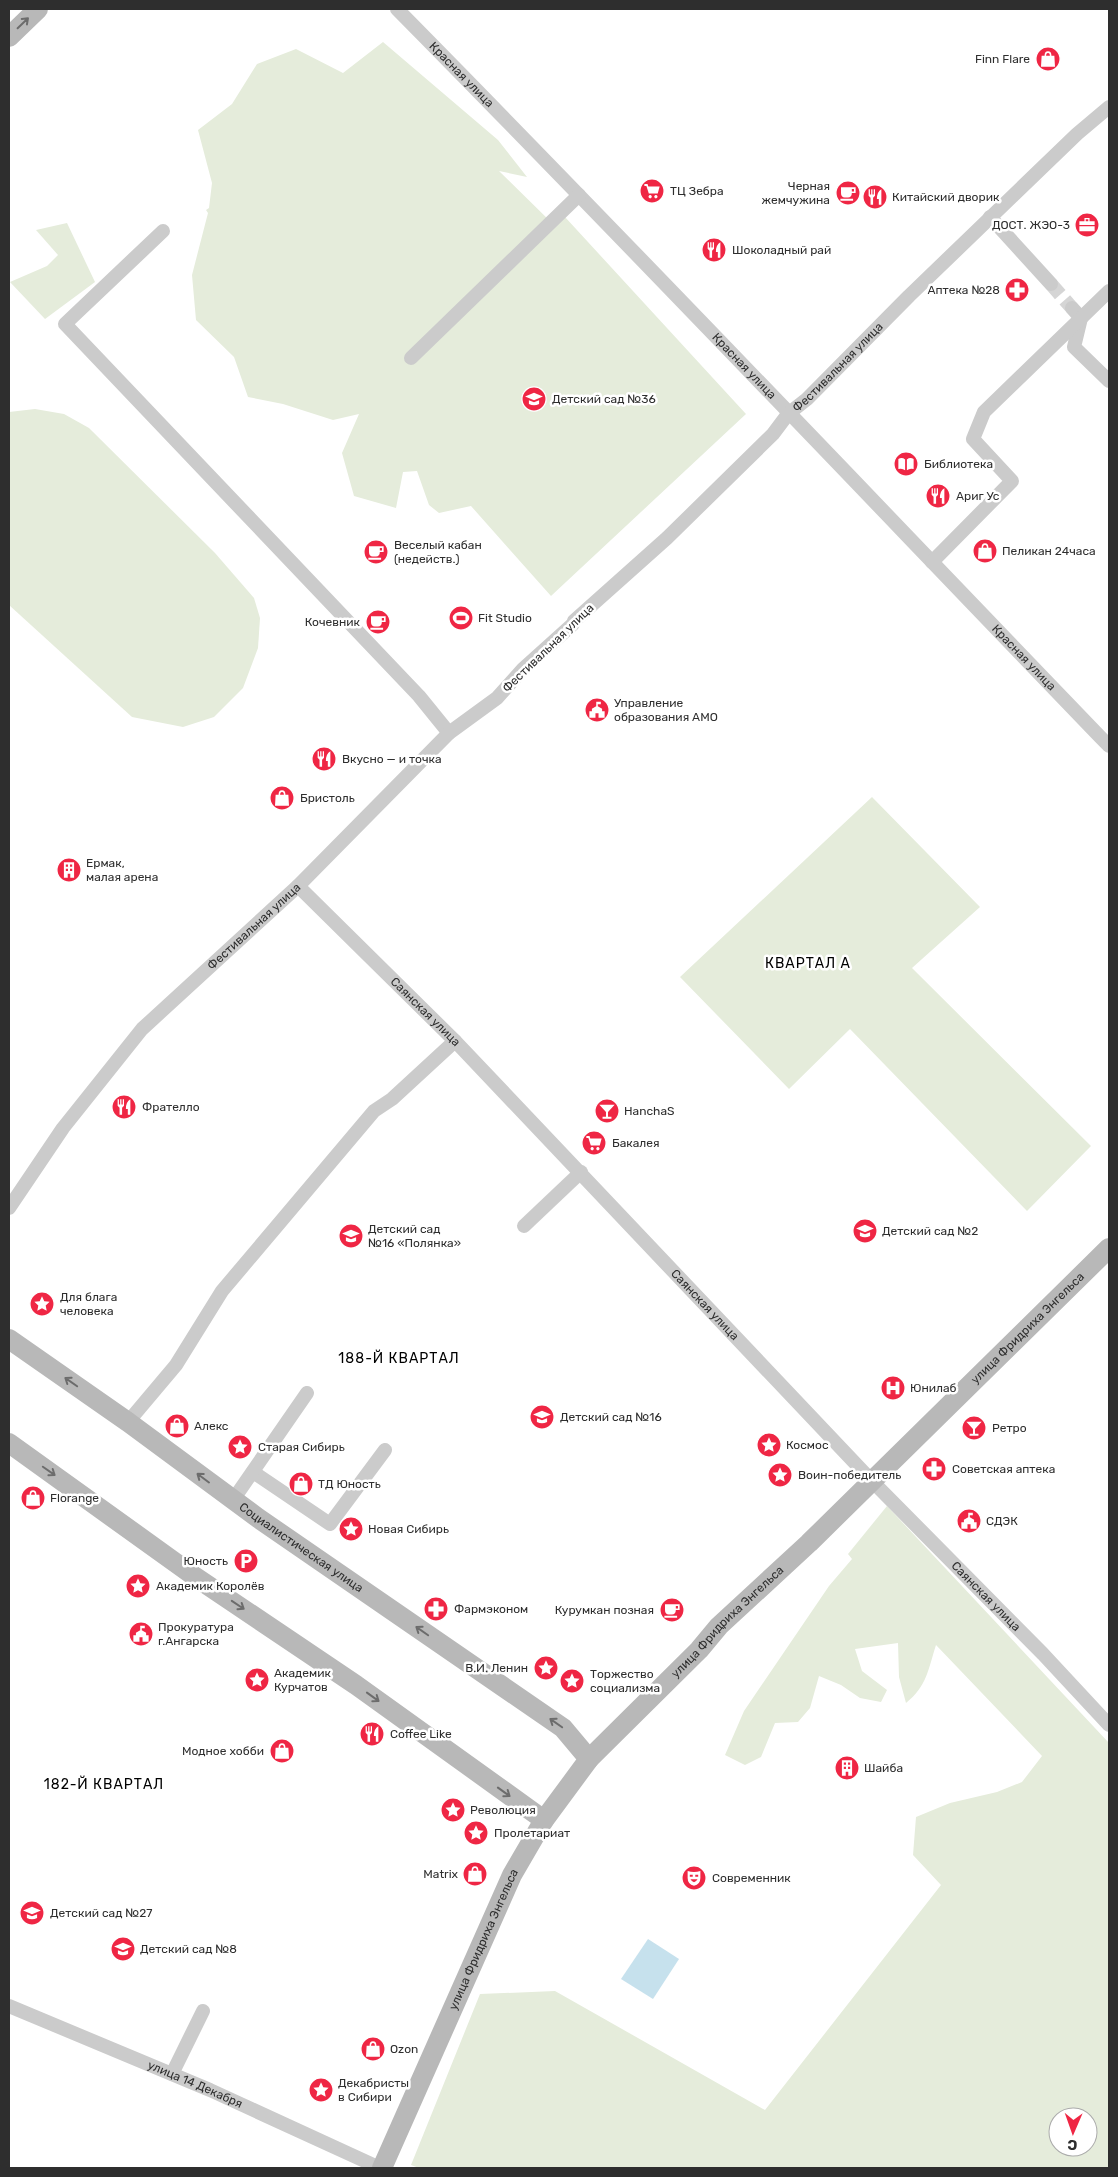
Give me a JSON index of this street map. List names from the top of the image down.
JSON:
{
  "streets": {
    "street": [
      "Красная улица",
      "Фестивальная улица",
      "Саянская улица",
      "улица Фридриха Энгельса",
      "Социалистическая улица",
      "улица 14 Декабря"
    ]
  },
  "crossings": [
    ["Красная улица", "Фестивальная улица"],
    ["Фестивальная улица", "Саянская улица"],
    ["Саянская улица", "улица Фридриха Энгельса"],
    ["улица Фридриха Энгельса", "Социалистическая улица"],
    ["улица Фридриха Энгельса", "улица 14 Декабря"]
  ],
  "districts": ["КВАРТАЛ А", "188-Й КВАРТАЛ", "182-Й КВАРТАЛ"],
  "places": {
    "shop": [
      "Finn Flare",
      "Пеликан 24часа",
      "Бристоль",
      "Алекс",
      "ТД Юность",
      "Florange",
      "Модное хобби",
      "Matrix",
      "Ozon"
    ],
    "supermarket": ["ТЦ Зебра", "Бакалея"],
    "cafe": [
      "Черная жемчужина",
      "Веселый кабан (недейств.)",
      "Кочевник",
      "Курумкан позная"
    ],
    "restaurant": [
      "Китайский дворик",
      "Шоколадный рай",
      "Ариг Ус",
      "Вкусно — и точка",
      "Фрателло",
      "Coffee Like"
    ],
    "office": ["ДОСТ. ЖЭО-3"],
    "pharmacy": ["Аптека №28", "Советская аптека", "Фармэконом"],
    "school or university": [
      "Детский сад №36",
      "Детский сад №2",
      "Детский сад №16 «Полянка»",
      "Детский сад №16",
      "Детский сад №27",
      "Детский сад №8"
    ],
    "library": ["Библиотека"],
    "sports": ["Fit Studio"],
    "public building": ["Управление образования АМО", "СДЭК", "Прокуратура г.Ангарска"],
    "building": ["Ермак, малая арена", "Шайба"],
    "bar": ["HanchaS", "Ретро"],
    "place": [
      "Для блага человека",
      "Космос",
      "Старая Сибирь",
      "Воин-победитель",
      "Новая Сибирь",
      "Академик Королёв",
      "В.И. Ленин",
      "Академик Курчатов",
      "Торжество социализма",
      "Революция",
      "Пролетариат",
      "Декабристы в Сибири"
    ],
    "hospital": ["Юнилаб"],
    "parking": ["Юность"],
    "theatre": ["Современник"]
  },
  "north": "bottom"
}
